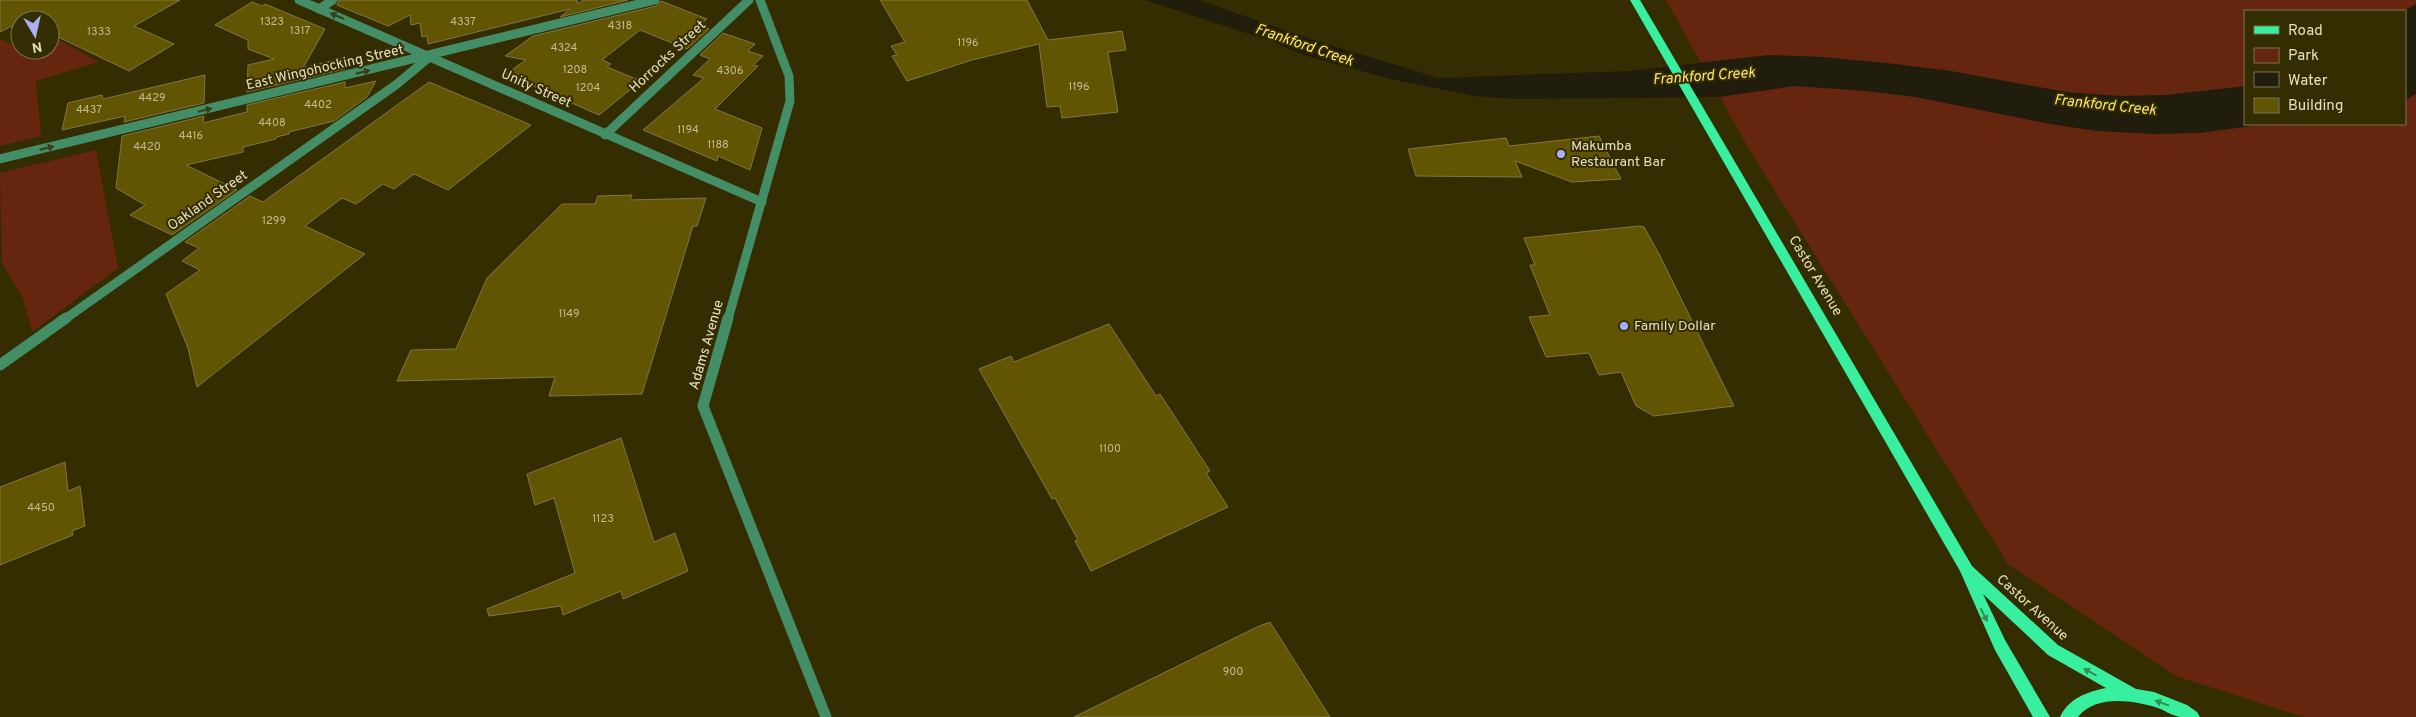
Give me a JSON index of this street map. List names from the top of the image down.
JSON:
{
  "streets": {
    "main road": ["Castor Avenue"],
    "street": [
      "Horrocks Street",
      "East Wingohocking Street",
      "Unity Street",
      "Oakland Street",
      "Adams Avenue"
    ]
  },
  "crossings": [
    ["Horrocks Street", "Unity Street"],
    ["East Wingohocking Street", "Unity Street"],
    ["East Wingohocking Street", "Oakland Street"],
    ["Unity Street", "Oakland Street"],
    ["Unity Street", "Adams Avenue"]
  ],
  "one_way": ["East Wingohocking Street"],
  "water": ["Frankford Creek"],
  "places": ["Makumba Restaurant Bar", "Family Dollar"],
  "house_numbers": [
    "1323",
    "4337",
    "4318",
    "1317",
    "1333",
    "1196",
    "4324",
    "1208",
    "4306",
    "1196",
    "1204",
    "4429",
    "4402",
    "4437",
    "4408",
    "1194",
    "4416",
    "1188",
    "4420",
    "1299",
    "1149",
    "1100",
    "4450",
    "1123",
    "900"
  ],
  "legend": [
    "Road",
    "Park",
    "Water",
    "Building"
  ],
  "north": "bottom"
}
